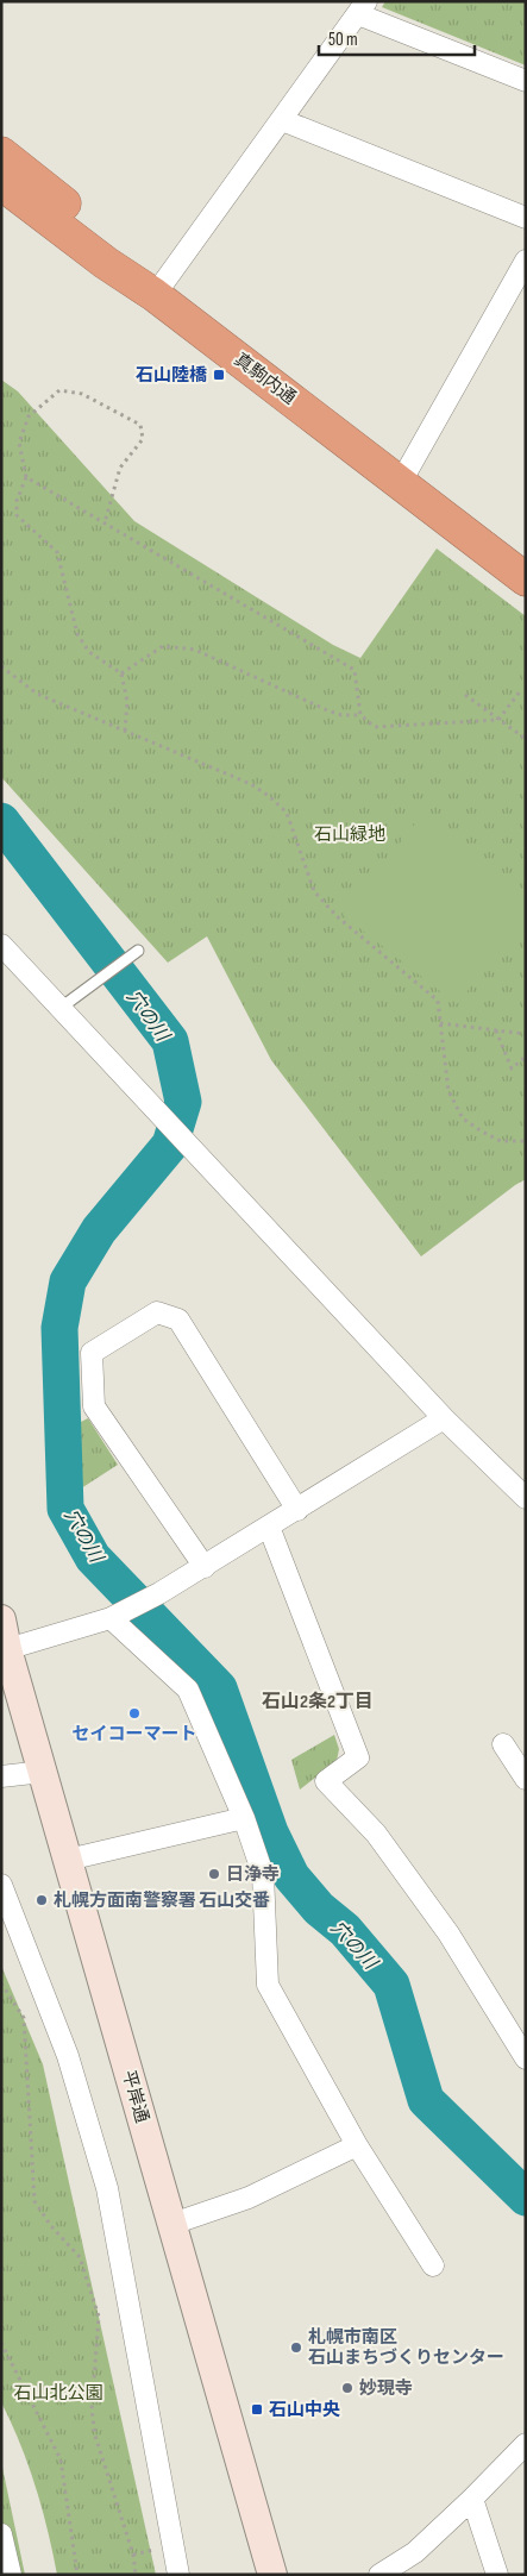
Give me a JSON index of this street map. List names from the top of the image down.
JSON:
{
  "streets": {
    "highway": ["真駒内通"],
    "street": ["平岸通"]
  },
  "districts": ["石山2条2丁目"],
  "water": ["穴の川"],
  "parks": ["石山緑地", "石山北公園"],
  "places": {
    "transit": ["石山陸橋", "石山中央"],
    "other": [
      "セイコーマート",
      "日浄寺",
      "札幌方面南警察署 石山交番",
      "札幌市南区 石山まちづくりセンター",
      "妙現寺"
    ]
  },
  "scale_bar": "50 m"
}
